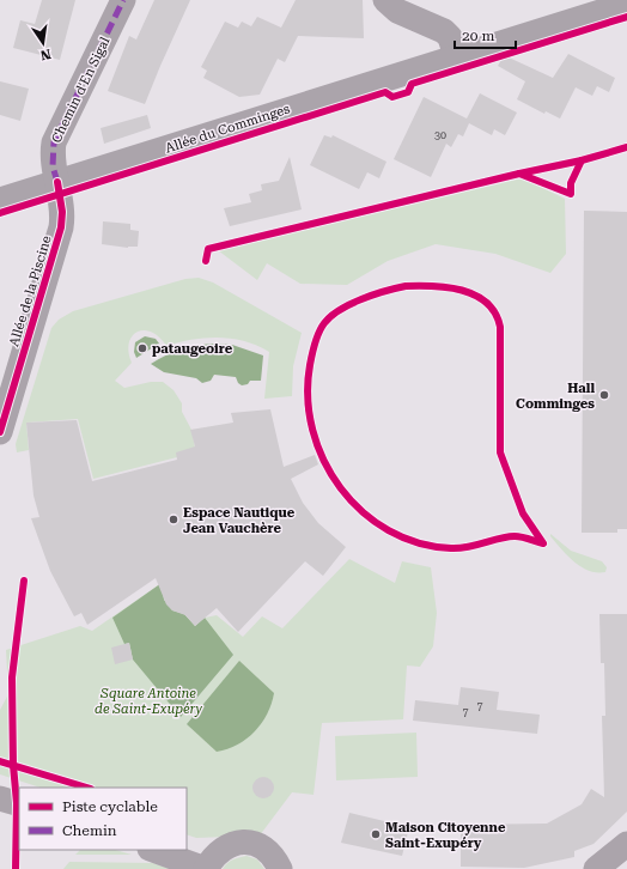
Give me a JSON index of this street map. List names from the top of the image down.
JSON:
{
  "streets": {
    "street": ["Chemin d'En Sigal", "Allée du Comminges", "Allée de la Piscine"]
  },
  "crossings": [
    ["Chemin d'En Sigal", "Allée du Comminges"],
    ["Chemin d'En Sigal", "Allée de la Piscine"],
    ["Allée du Comminges", "Allée de la Piscine"]
  ],
  "parks": ["Square Antoine de Saint-Exupéry"],
  "places": [
    "pataugeoire",
    "Hall Comminges",
    "Espace Nautique Jean Vauchère",
    "Maison Citoyenne Saint-Exupéry"
  ],
  "house_numbers": ["30", "7", "7"],
  "legend": ["Piste cyclable", "Chemin"],
  "scale_bar": "20 m",
  "north": "bottom"
}
